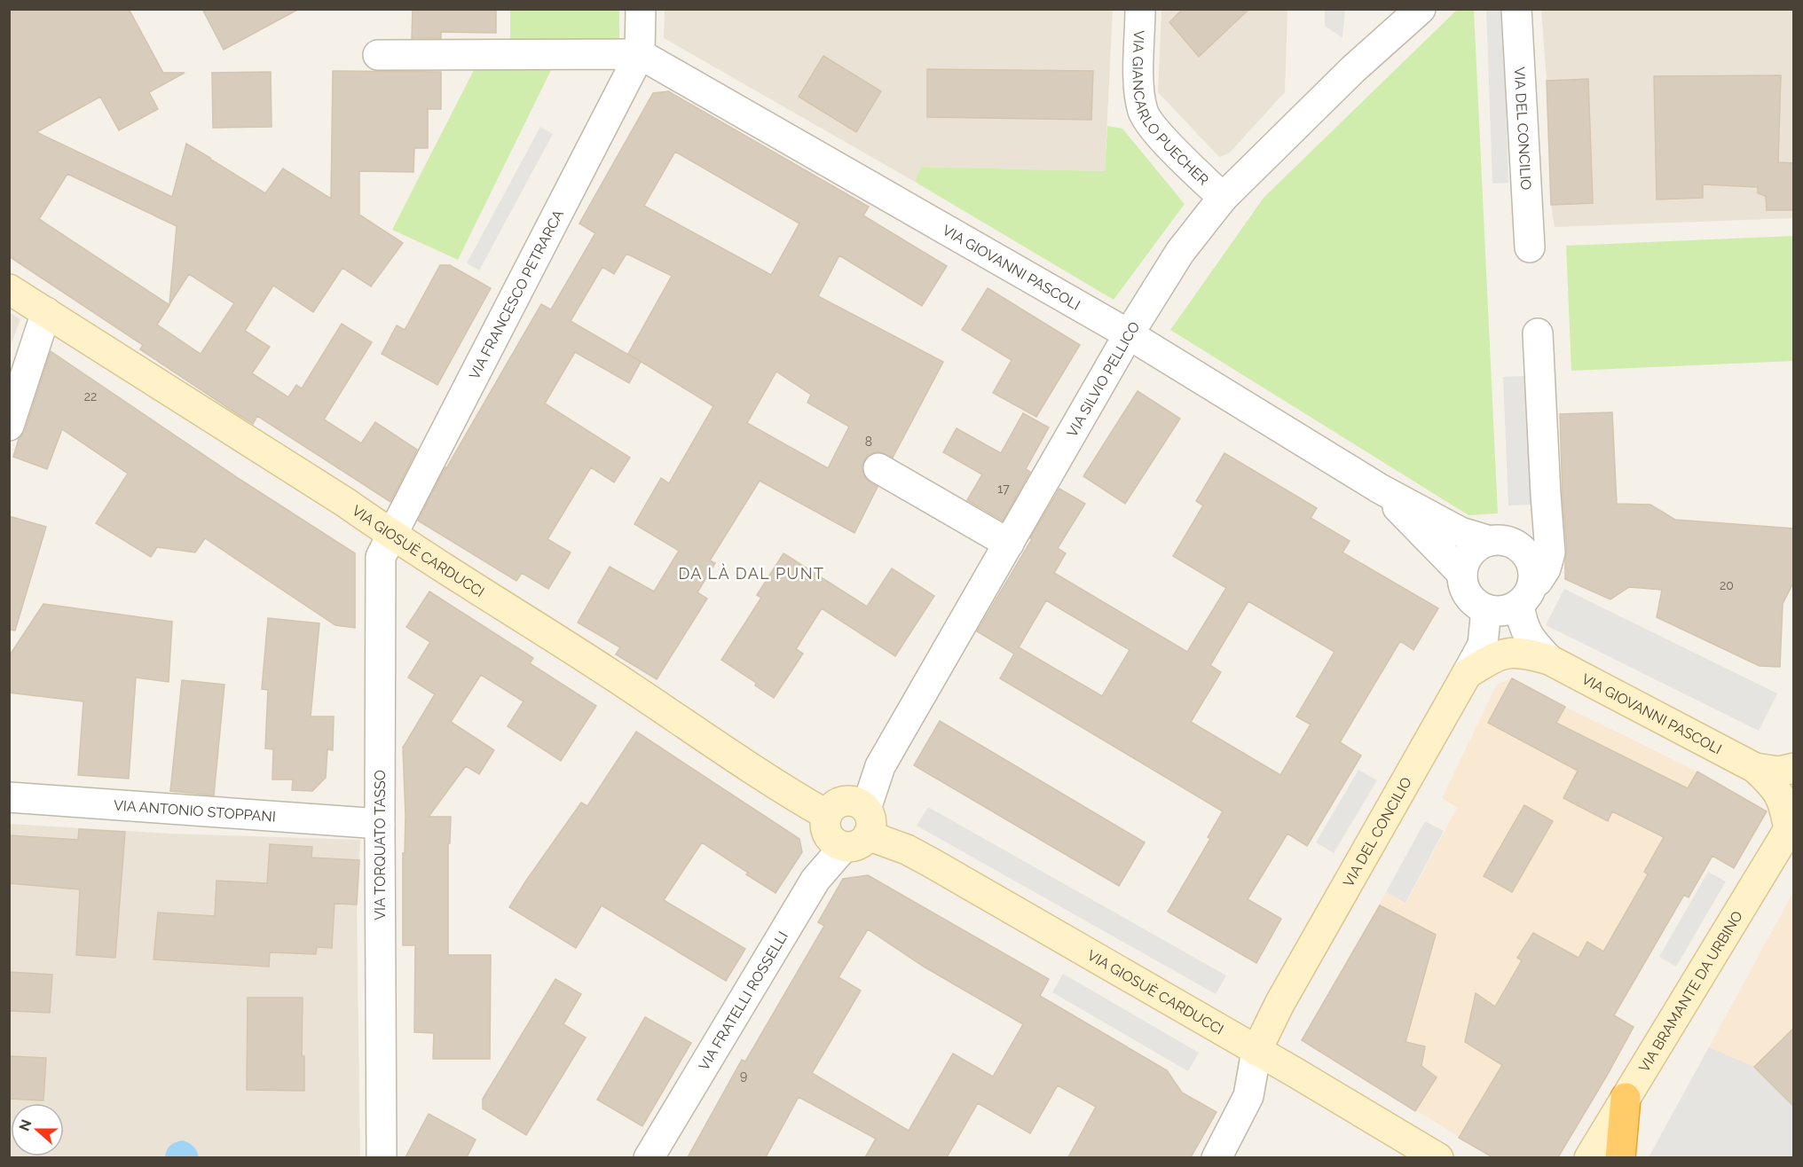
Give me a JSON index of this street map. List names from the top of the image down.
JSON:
{
  "streets": {
    "street": [
      "VIA GIANCARLO PUECHER",
      "VIA DEL CONCILIO",
      "VIA GIOVANNI PASCOLI",
      "VIA FRANCESCO PETRARCA",
      "VIA SILVIO PELLICO",
      "VIA GIOSUÈ CARDUCCI",
      "VIA ANTONIO STOPPANI",
      "VIA TORQUATO TASSO",
      "VIA BRAMANTE DA URBINO",
      "VIA FRATELLI ROSSELLI"
    ]
  },
  "crossings": [
    ["VIA GIANCARLO PUECHER", "VIA SILVIO PELLICO"],
    ["VIA DEL CONCILIO", "VIA GIOVANNI PASCOLI"],
    ["VIA DEL CONCILIO", "VIA GIOSUÈ CARDUCCI"],
    ["VIA GIOVANNI PASCOLI", "VIA FRANCESCO PETRARCA"],
    ["VIA GIOVANNI PASCOLI", "VIA SILVIO PELLICO"],
    ["VIA GIOVANNI PASCOLI", "VIA BRAMANTE DA URBINO"],
    ["VIA FRANCESCO PETRARCA", "VIA GIOSUÈ CARDUCCI"],
    ["VIA FRANCESCO PETRARCA", "VIA TORQUATO TASSO"],
    ["VIA SILVIO PELLICO", "VIA GIOSUÈ CARDUCCI"],
    ["VIA SILVIO PELLICO", "VIA FRATELLI ROSSELLI"],
    ["VIA GIOSUÈ CARDUCCI", "VIA TORQUATO TASSO"],
    ["VIA GIOSUÈ CARDUCCI", "VIA FRATELLI ROSSELLI"],
    ["VIA ANTONIO STOPPANI", "VIA TORQUATO TASSO"]
  ],
  "districts": ["DA LÀ DAL PUNT"],
  "house_numbers": [
    "22",
    "8",
    "17",
    "20",
    "9"
  ],
  "north": "left"
}
